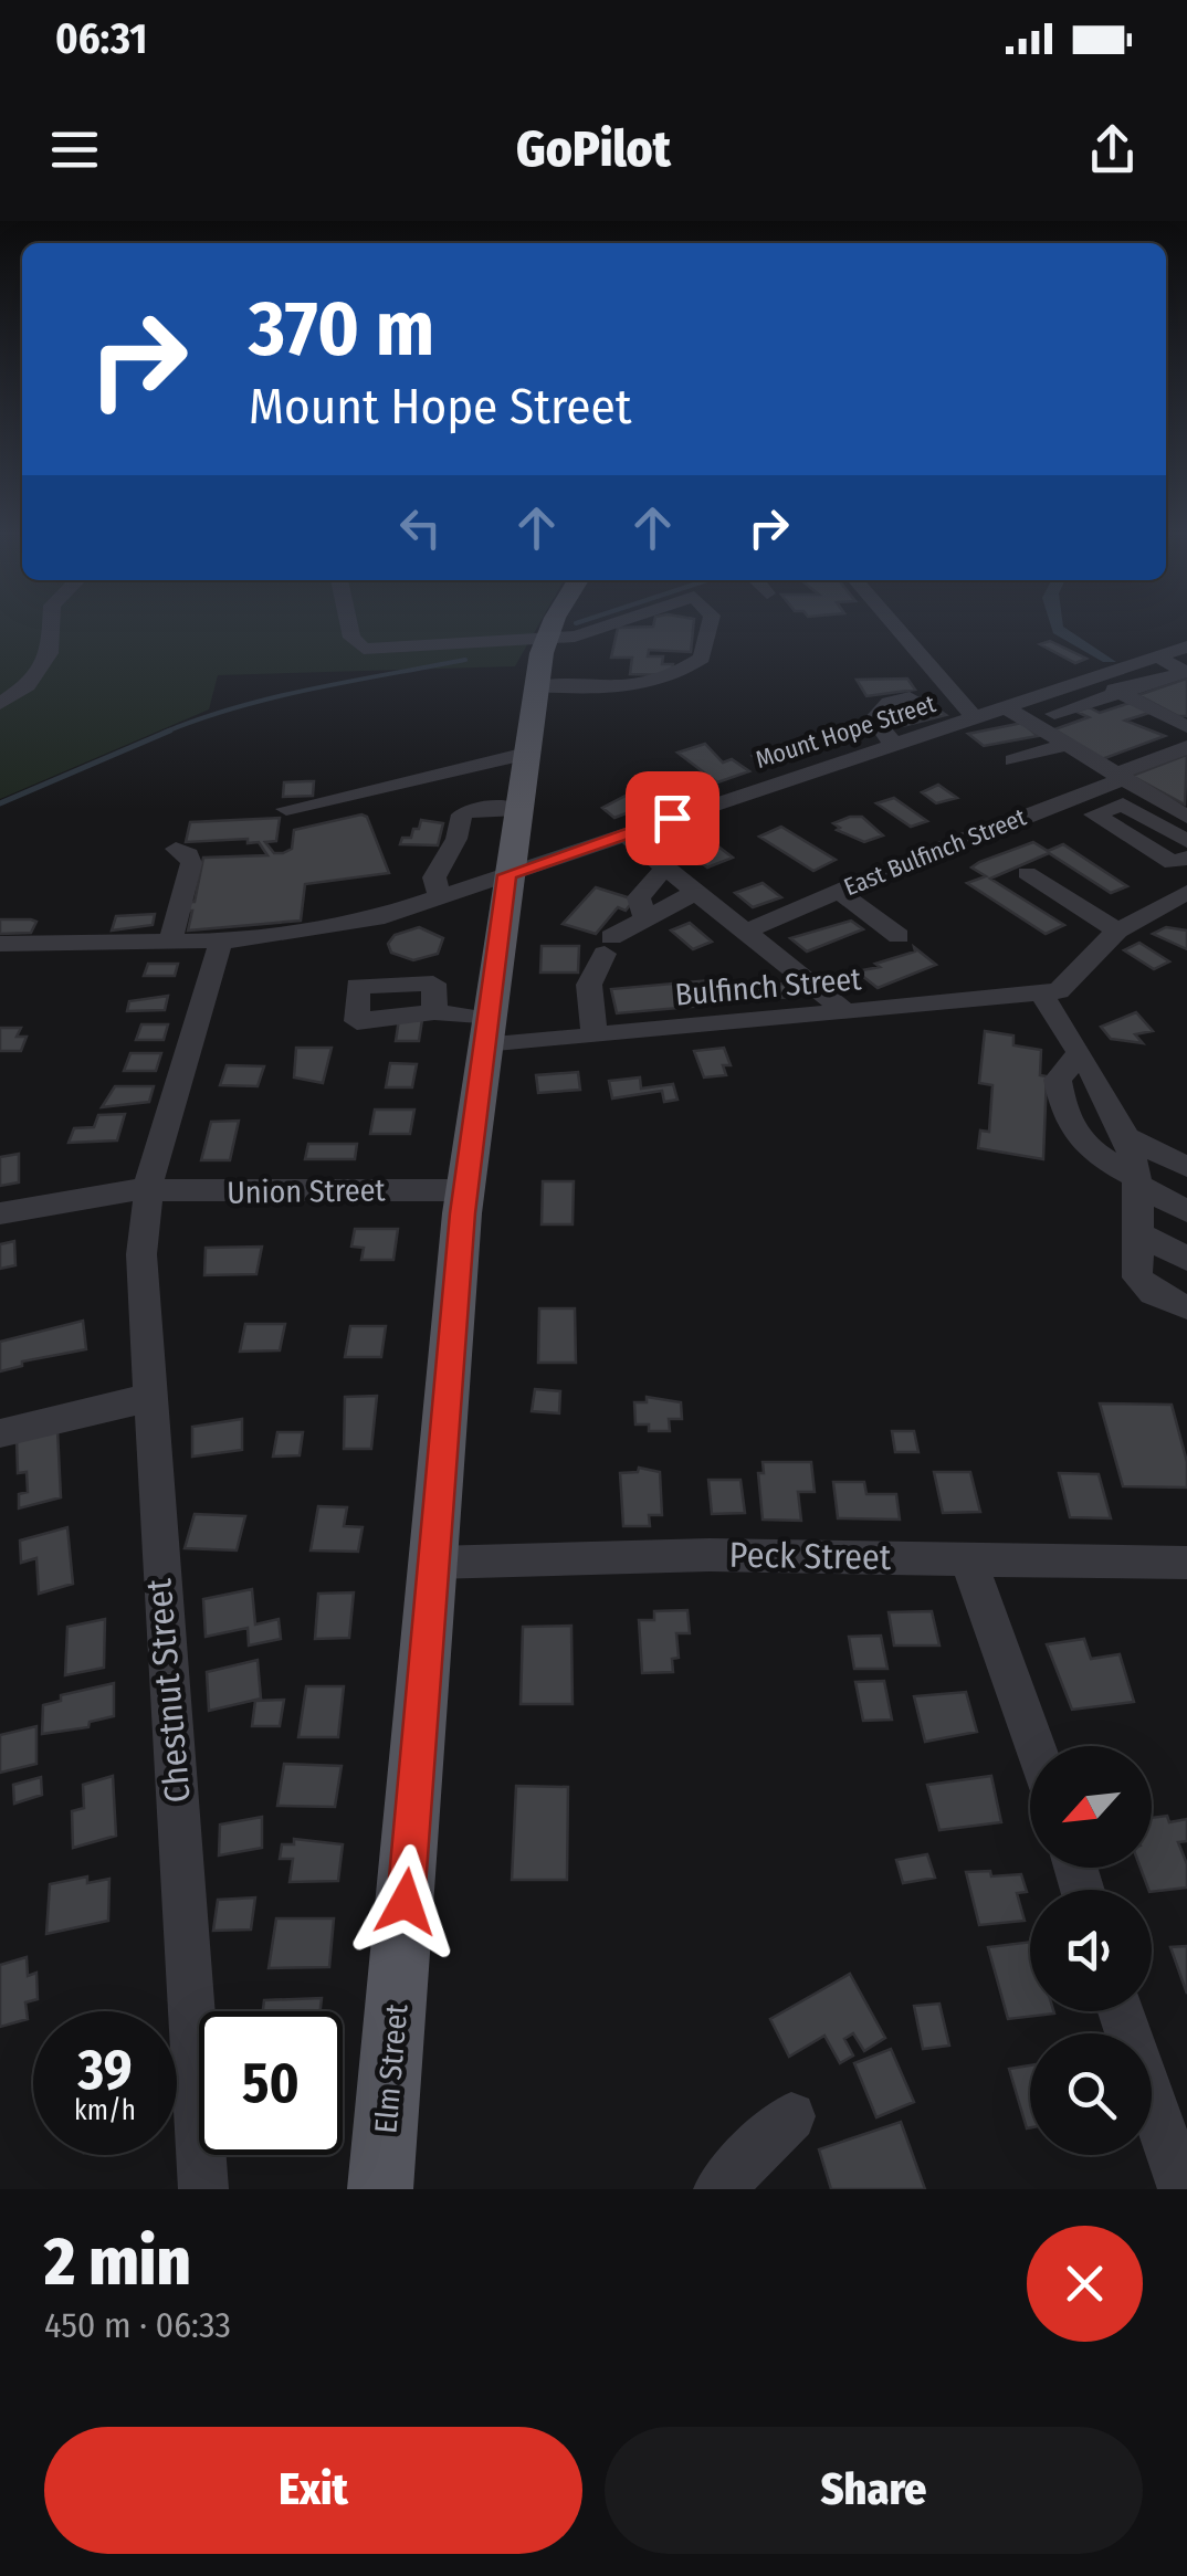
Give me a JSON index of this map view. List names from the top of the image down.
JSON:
{
  "streets": {
    "main road": ["Elm Street"],
    "street": [
      "Mount Hope Street",
      "East Bulfinch Street",
      "Bulfinch Street",
      "Union Street",
      "Peck Street",
      "Chestnut Street"
    ]
  },
  "crossings": [
    ["Mount Hope Street", "Chestnut Street"],
    ["Mount Hope Street", "Elm Street"],
    ["Bulfinch Street", "Elm Street"],
    ["Union Street", "Chestnut Street"],
    ["Union Street", "Elm Street"],
    ["Peck Street", "Elm Street"]
  ],
  "north": "bottom left",
  "page": {
    "status": "06:31",
    "header": "GoPilot",
    "turn": ["370 m", "Mount Hope Street"],
    "speed": "39 km/h",
    "limit": "50",
    "heading": ["2 min", "450 m · 06:33"],
    "buttons": ["Exit", "Share"]
  }
}
